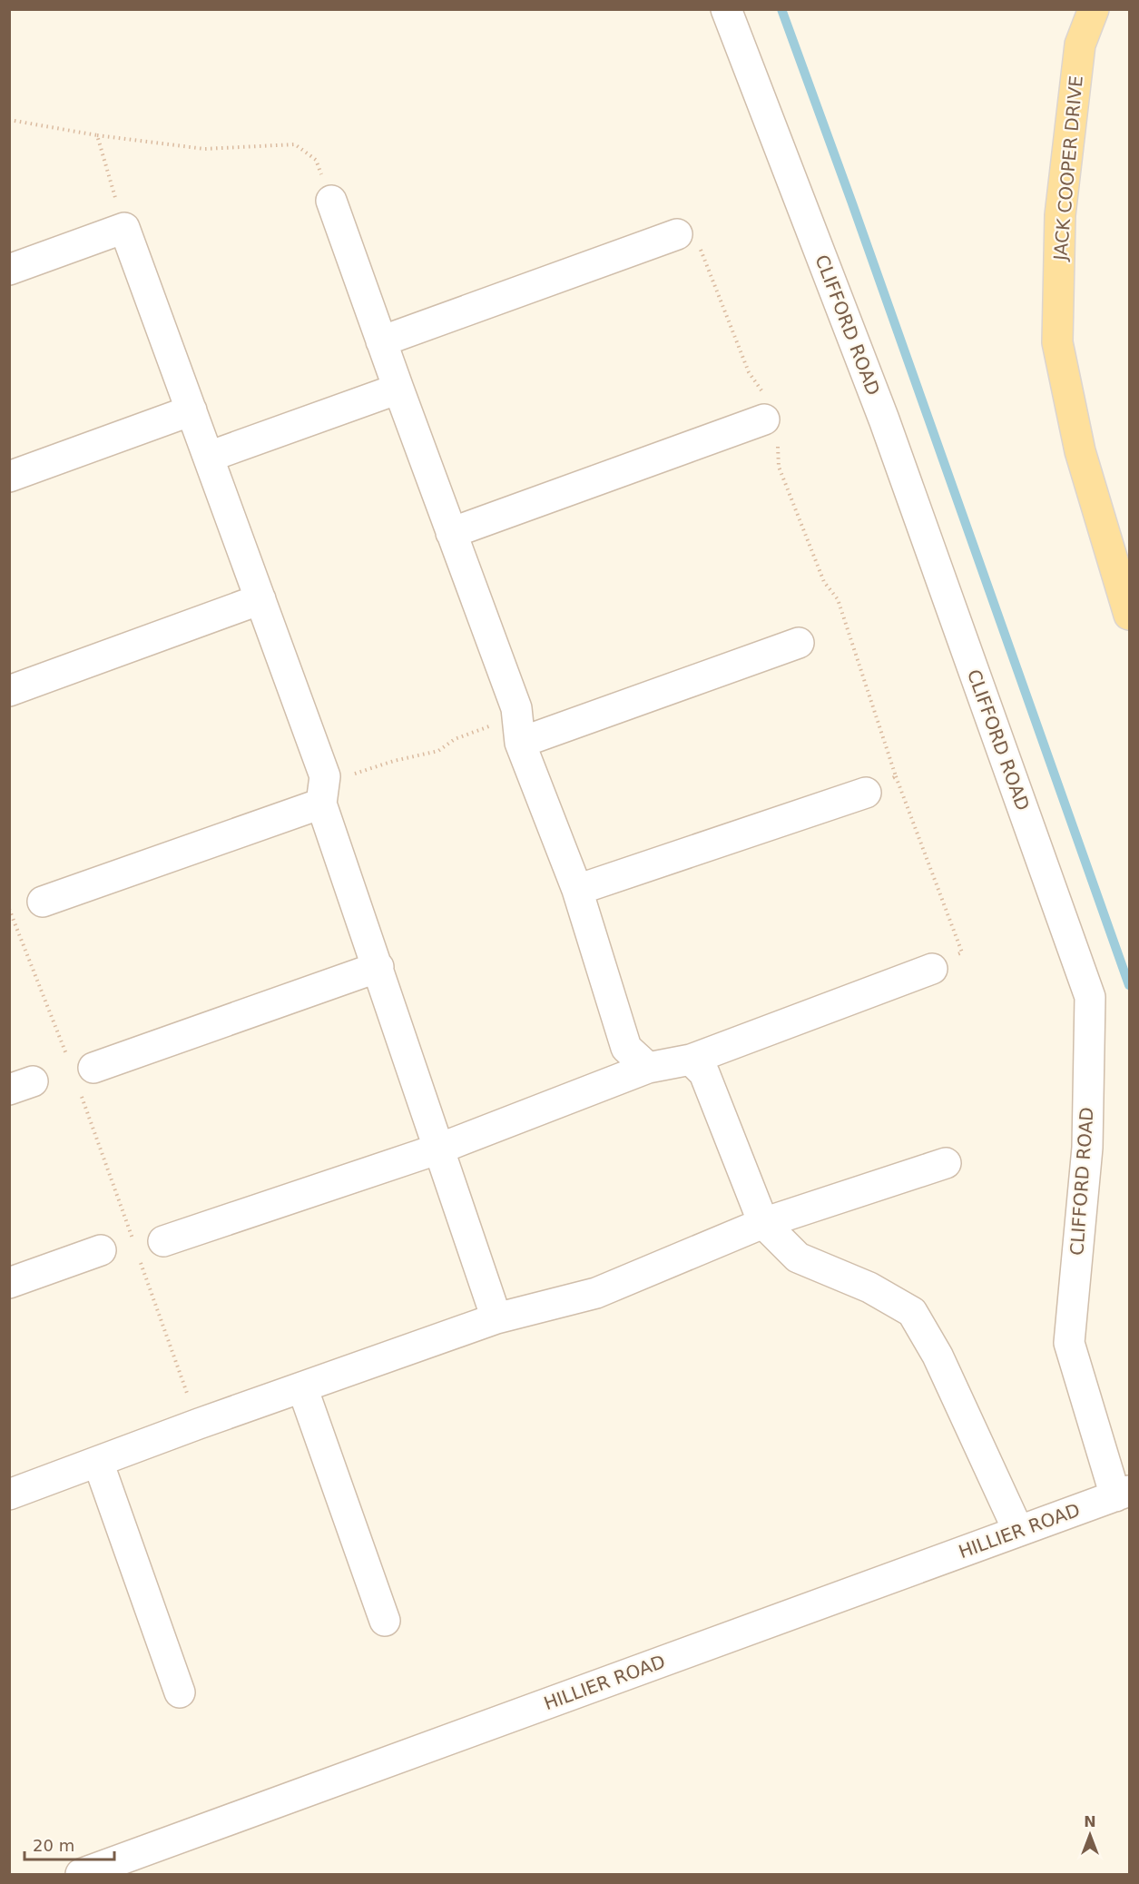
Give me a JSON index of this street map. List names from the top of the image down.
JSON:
{
  "streets": {
    "main road": ["JACK COOPER DRIVE"],
    "street": ["CLIFFORD ROAD", "HILLIER ROAD"]
  },
  "crossings": [
    ["CLIFFORD ROAD", "HILLIER ROAD"]
  ],
  "scale_bar": "20 m",
  "north": "top"
}
